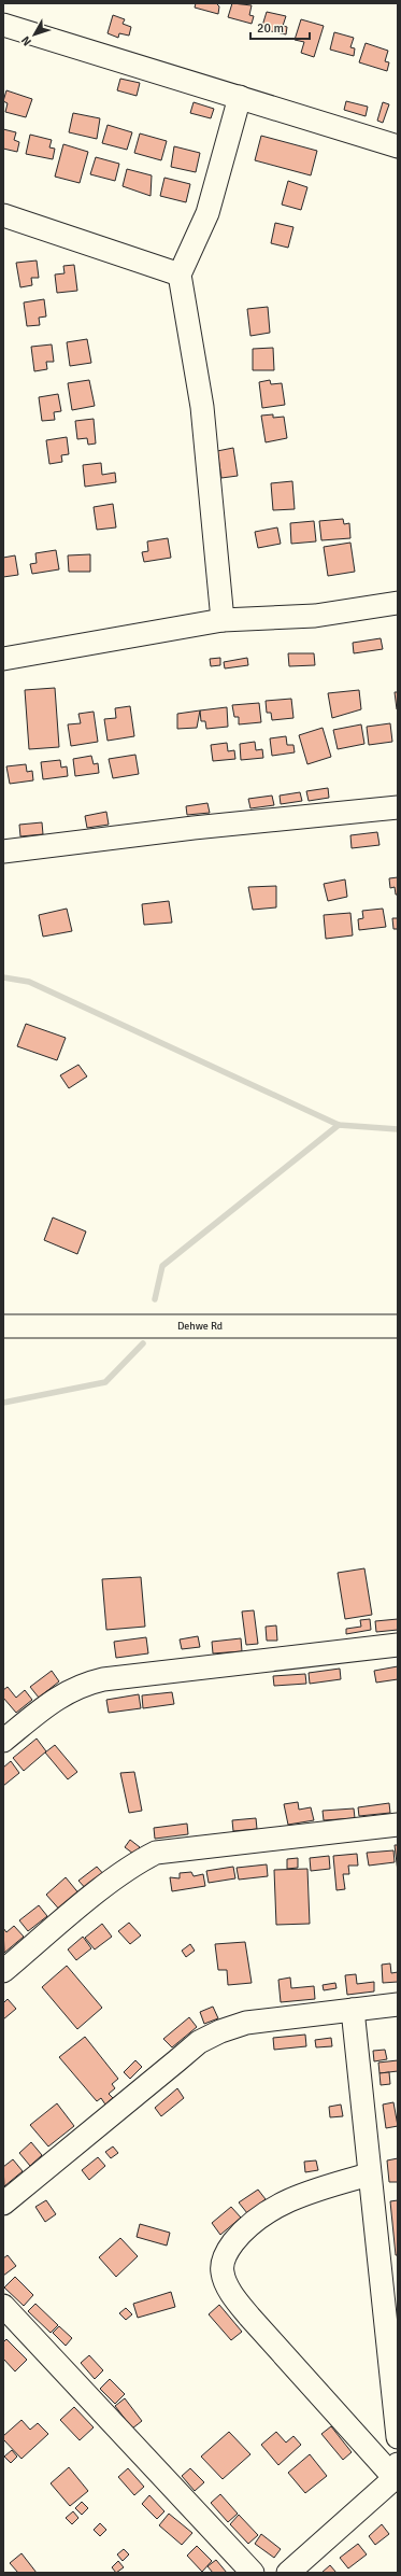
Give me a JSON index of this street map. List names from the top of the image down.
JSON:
{
  "streets": {
    "street": ["Dehwe Rd"]
  },
  "scale_bar": "20 m",
  "north": "bottom left"
}
